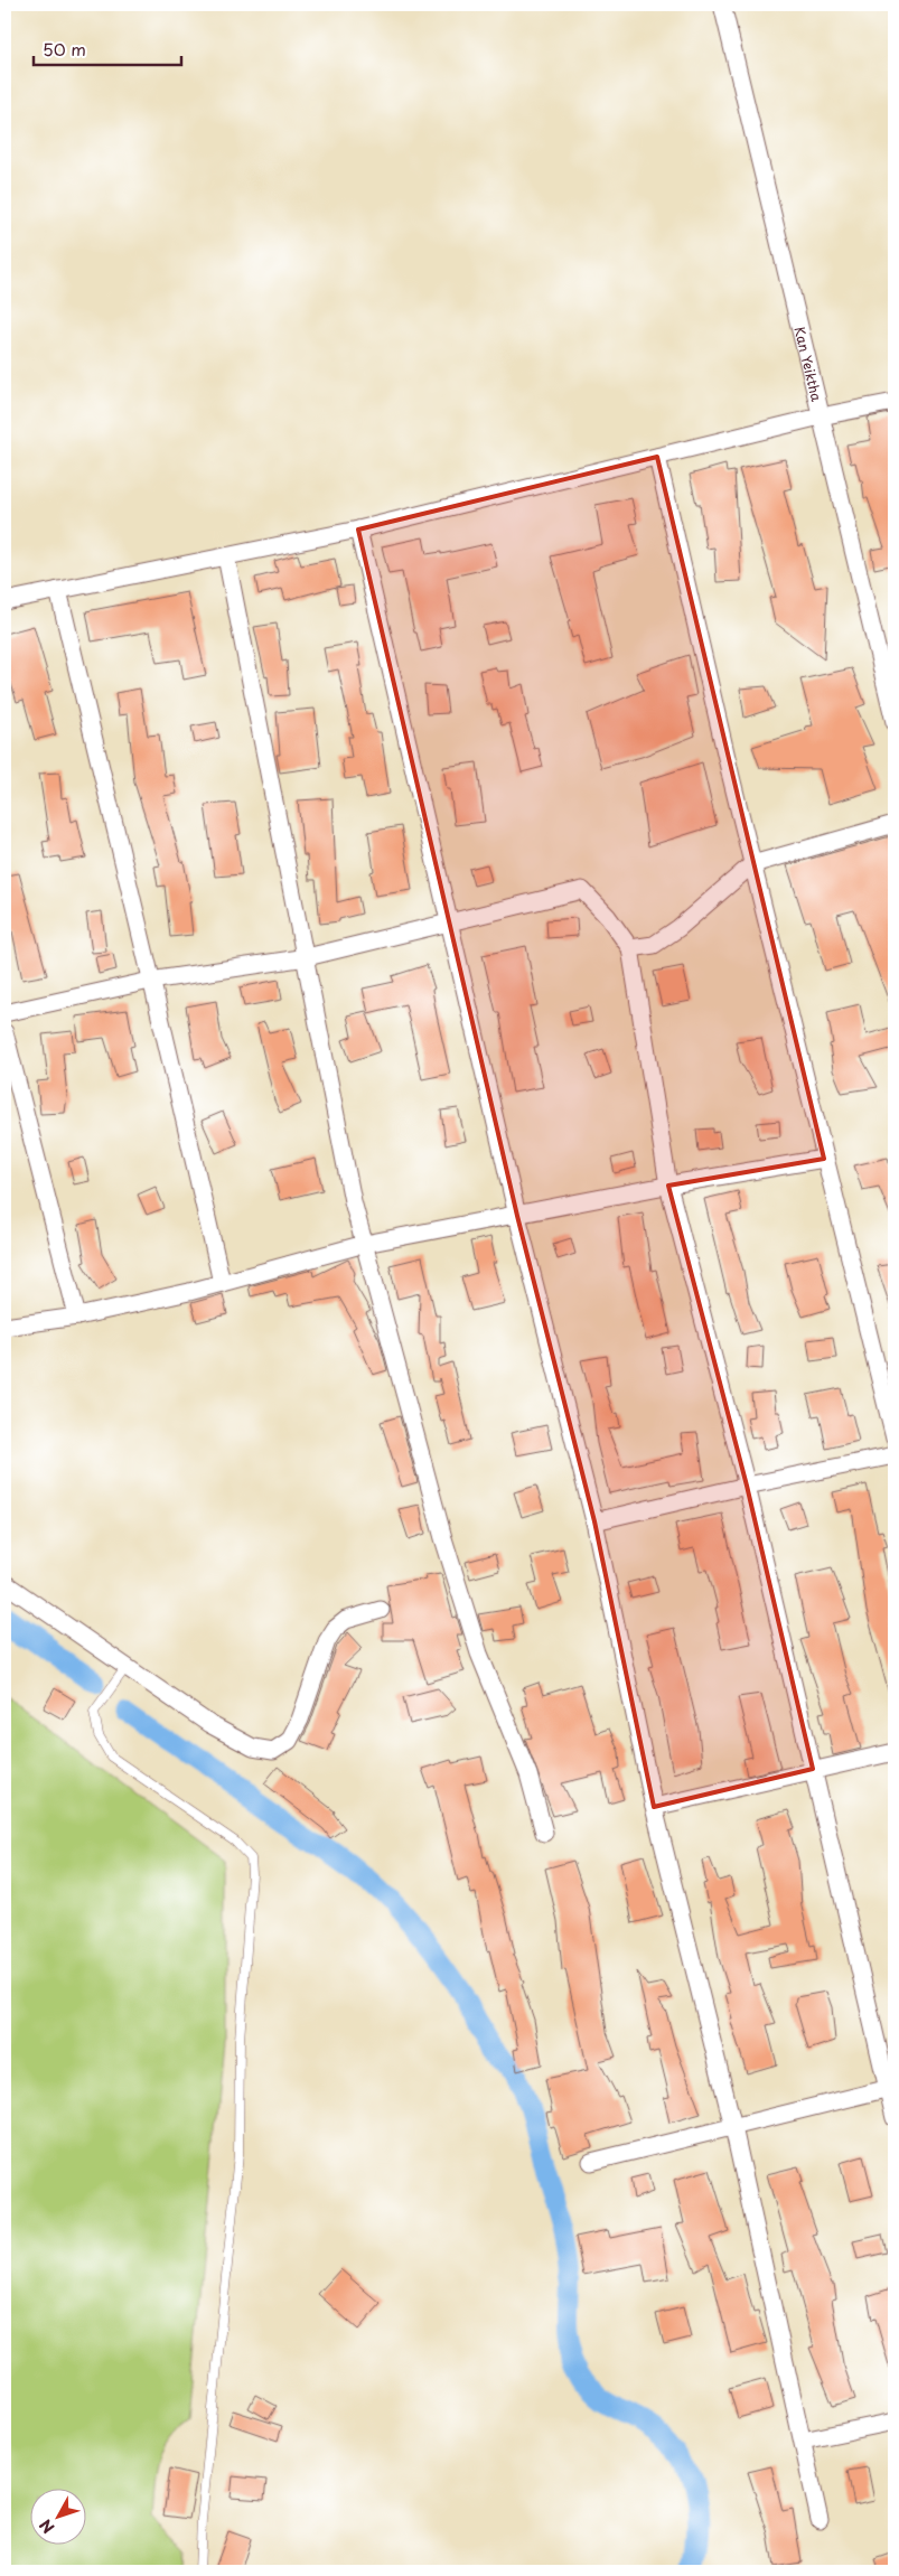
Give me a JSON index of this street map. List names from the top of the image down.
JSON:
{
  "streets": {
    "street": ["Kan Yeiktha"]
  },
  "scale_bar": "50 m",
  "north": "bottom left"
}
